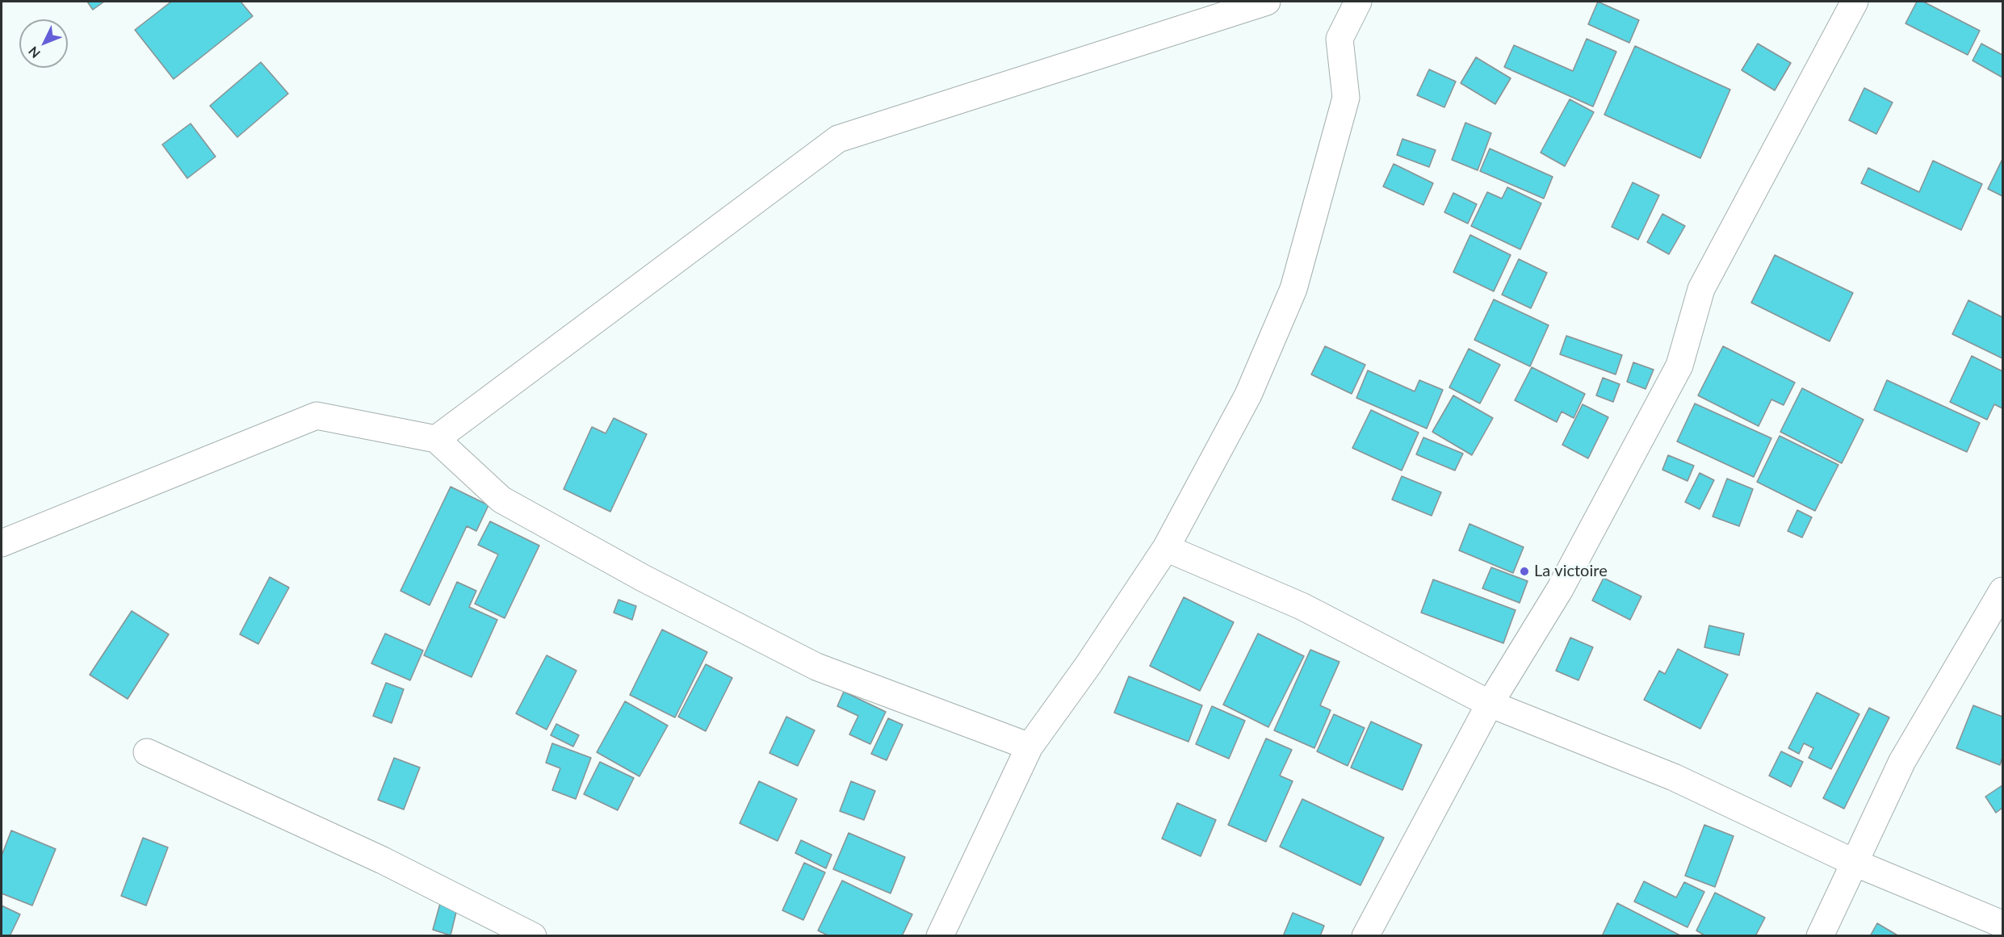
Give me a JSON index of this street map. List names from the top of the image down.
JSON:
{
  "places": ["La victoire"],
  "north": "bottom left"
}
